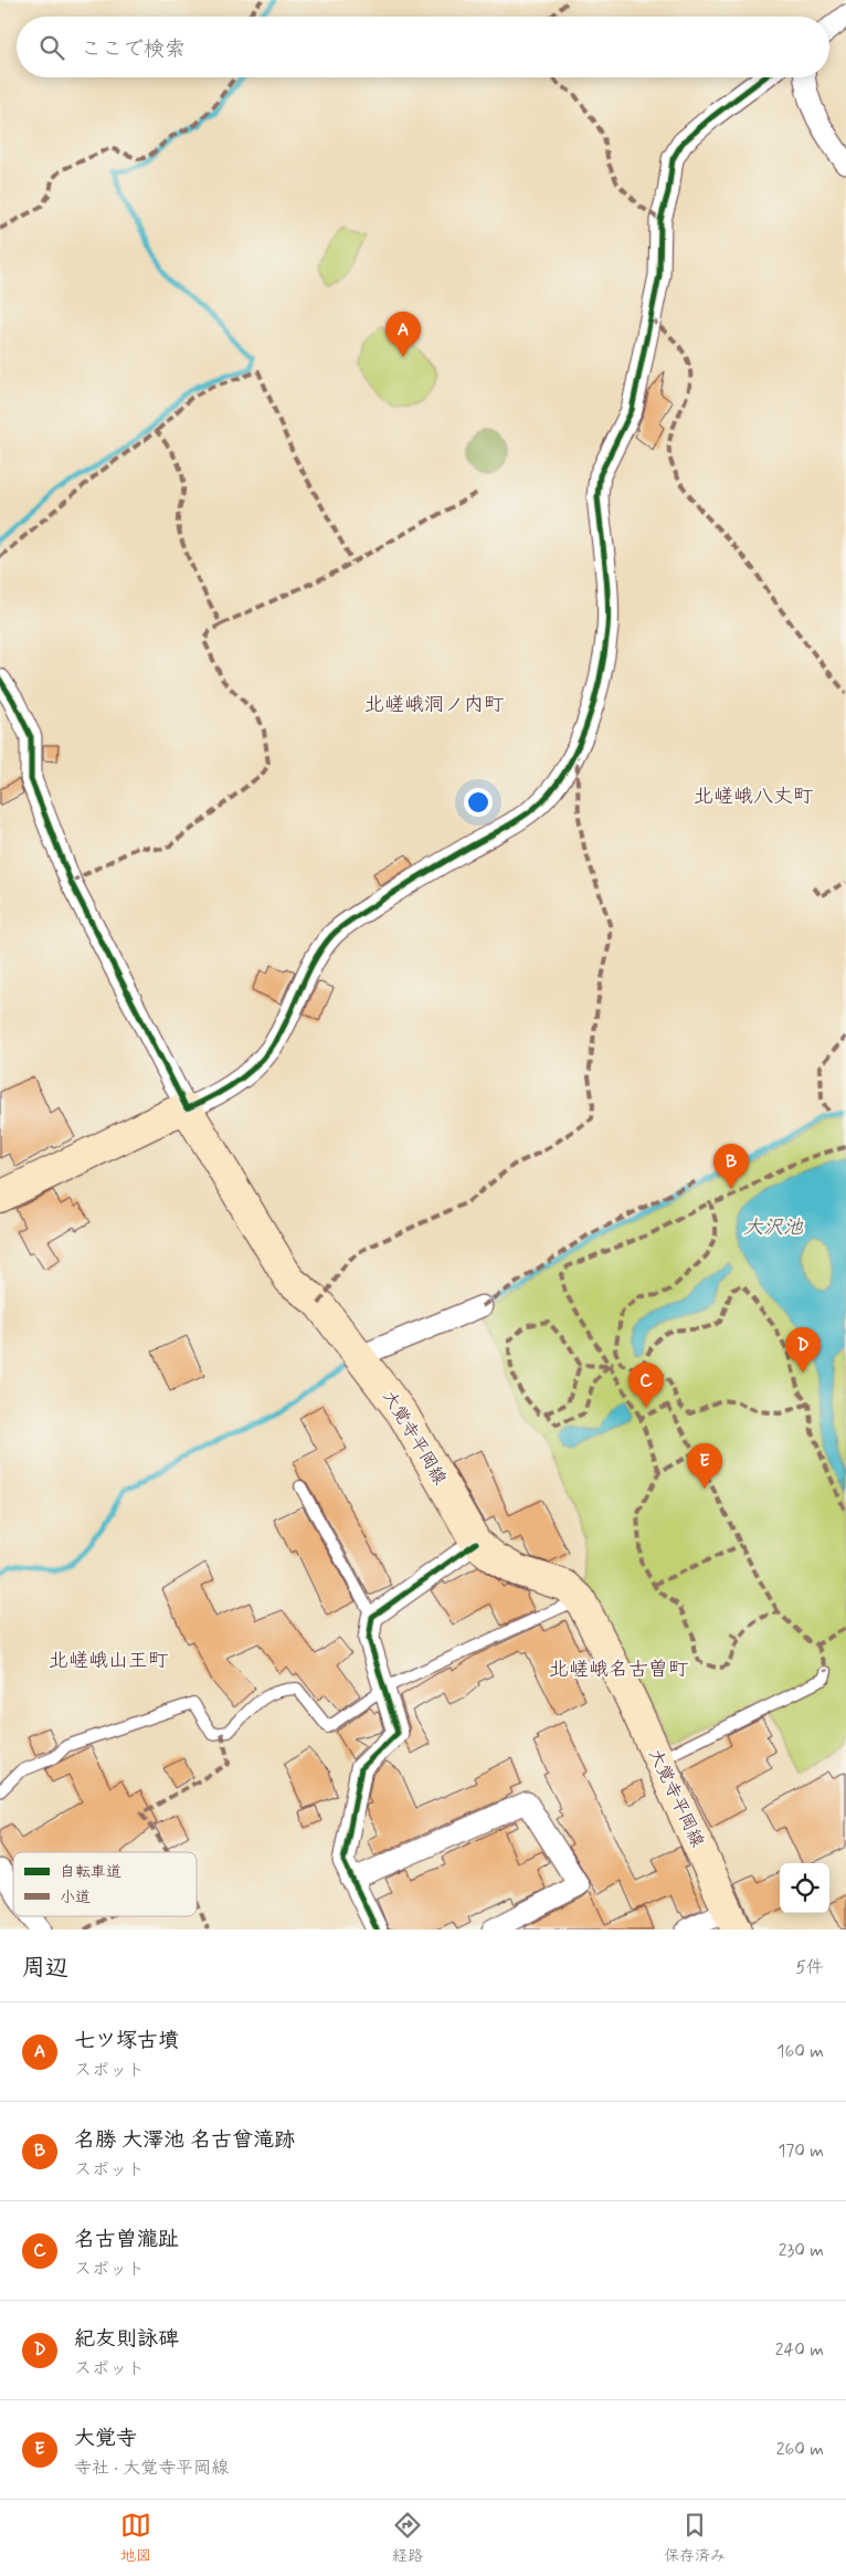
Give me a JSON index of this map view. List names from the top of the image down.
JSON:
{
  "streets": {
    "main road": ["大覚寺平岡線"]
  },
  "districts": [
    "北嵯峨洞ノ内町",
    "北嵯峨八丈町",
    "北嵯峨山王町",
    "北嵯峨名古曽町"
  ],
  "water": ["大沢池"],
  "legend": ["自転車道", "小道"],
  "page": {
    "search": "ここで検索",
    "pins": [
      "A",
      "B",
      "D",
      "C",
      "E"
    ],
    "heading": ["周辺", "5件"],
    "list": [
      {
        "mark": "A",
        "name": "七ツ塚古墳",
        "note": "スポット",
        "value": "160 m"
      },
      {
        "mark": "B",
        "name": "名勝 大澤池 名古曾滝跡",
        "note": "スポット",
        "value": "170 m"
      },
      {
        "mark": "C",
        "name": "名古曽瀧趾",
        "note": "スポット",
        "value": "230 m"
      },
      {
        "mark": "D",
        "name": "紀友則詠碑",
        "note": "スポット",
        "value": "240 m"
      },
      {
        "mark": "E",
        "name": "大覚寺",
        "note": "寺社 · 大覚寺平岡線",
        "value": "260 m"
      }
    ],
    "nav": ["地図", "経路", "保存済み"]
  }
}
